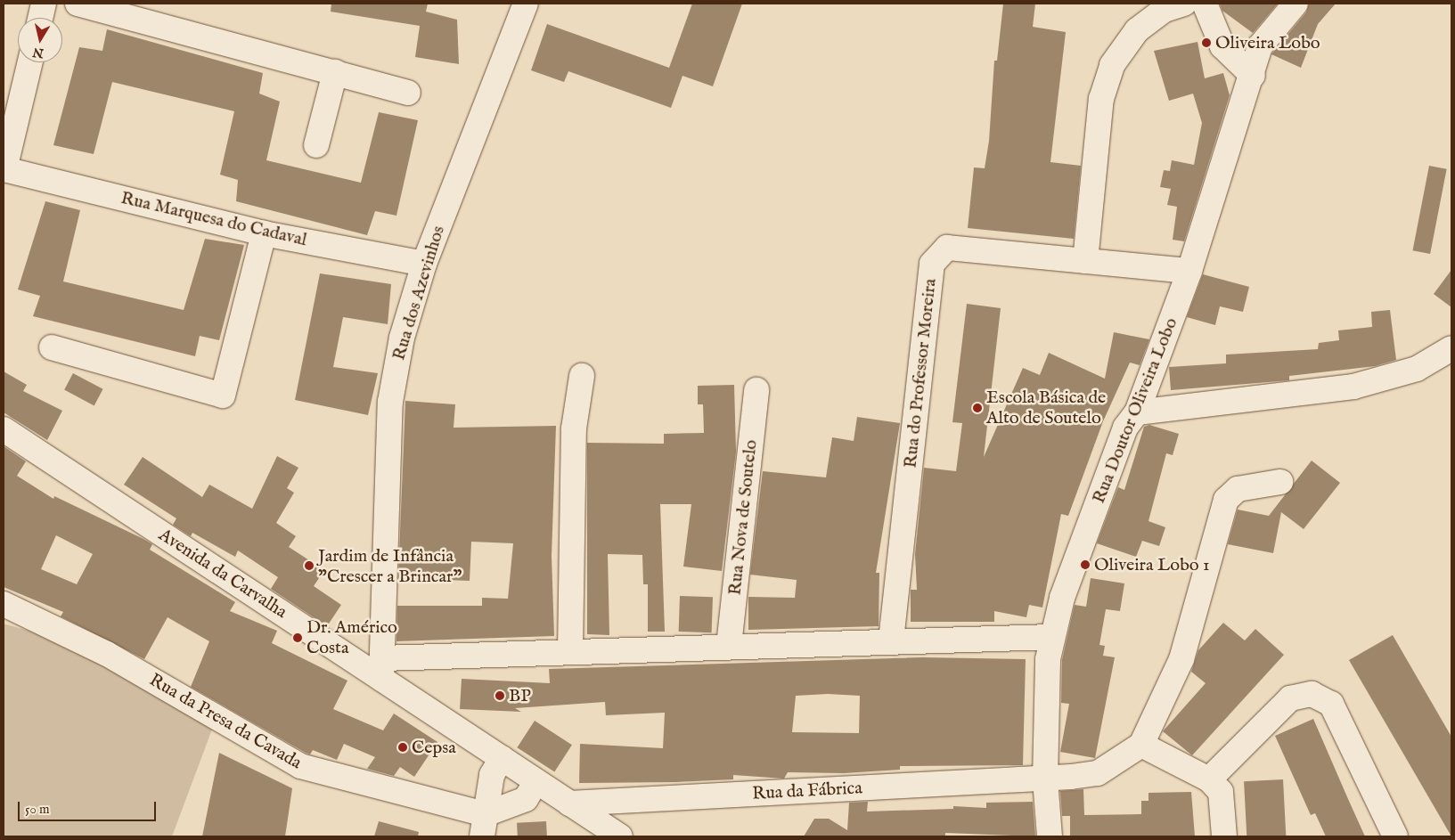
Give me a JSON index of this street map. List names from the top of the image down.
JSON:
{
  "streets": {
    "street": [
      "Rua Marquesa do Cadaval",
      "Rua dos Azevinhos",
      "Rua do Professor Moreira",
      "Rua Doutor Oliveira Lobo",
      "Rua Nova de Soutelo",
      "Avenida da Carvalha",
      "Rua da Presa da Cavada",
      "Rua da Fábrica"
    ]
  },
  "crossings": [
    ["Rua Marquesa do Cadaval", "Rua dos Azevinhos"],
    ["Rua dos Azevinhos", "Avenida da Carvalha"],
    ["Rua do Professor Moreira", "Rua Doutor Oliveira Lobo"],
    ["Rua Doutor Oliveira Lobo", "Rua da Fábrica"],
    ["Avenida da Carvalha", "Rua da Fábrica"]
  ],
  "places": [
    "Oliveira Lobo",
    "Escola Básica de Alto de Soutelo",
    "Oliveira Lobo 1",
    "Jardim de Infância \"Crescer a Brincar\"",
    "Dr. Américo Costa",
    "BP",
    "Cepsa"
  ],
  "scale_bar": "50 m",
  "north": "bottom"
}
